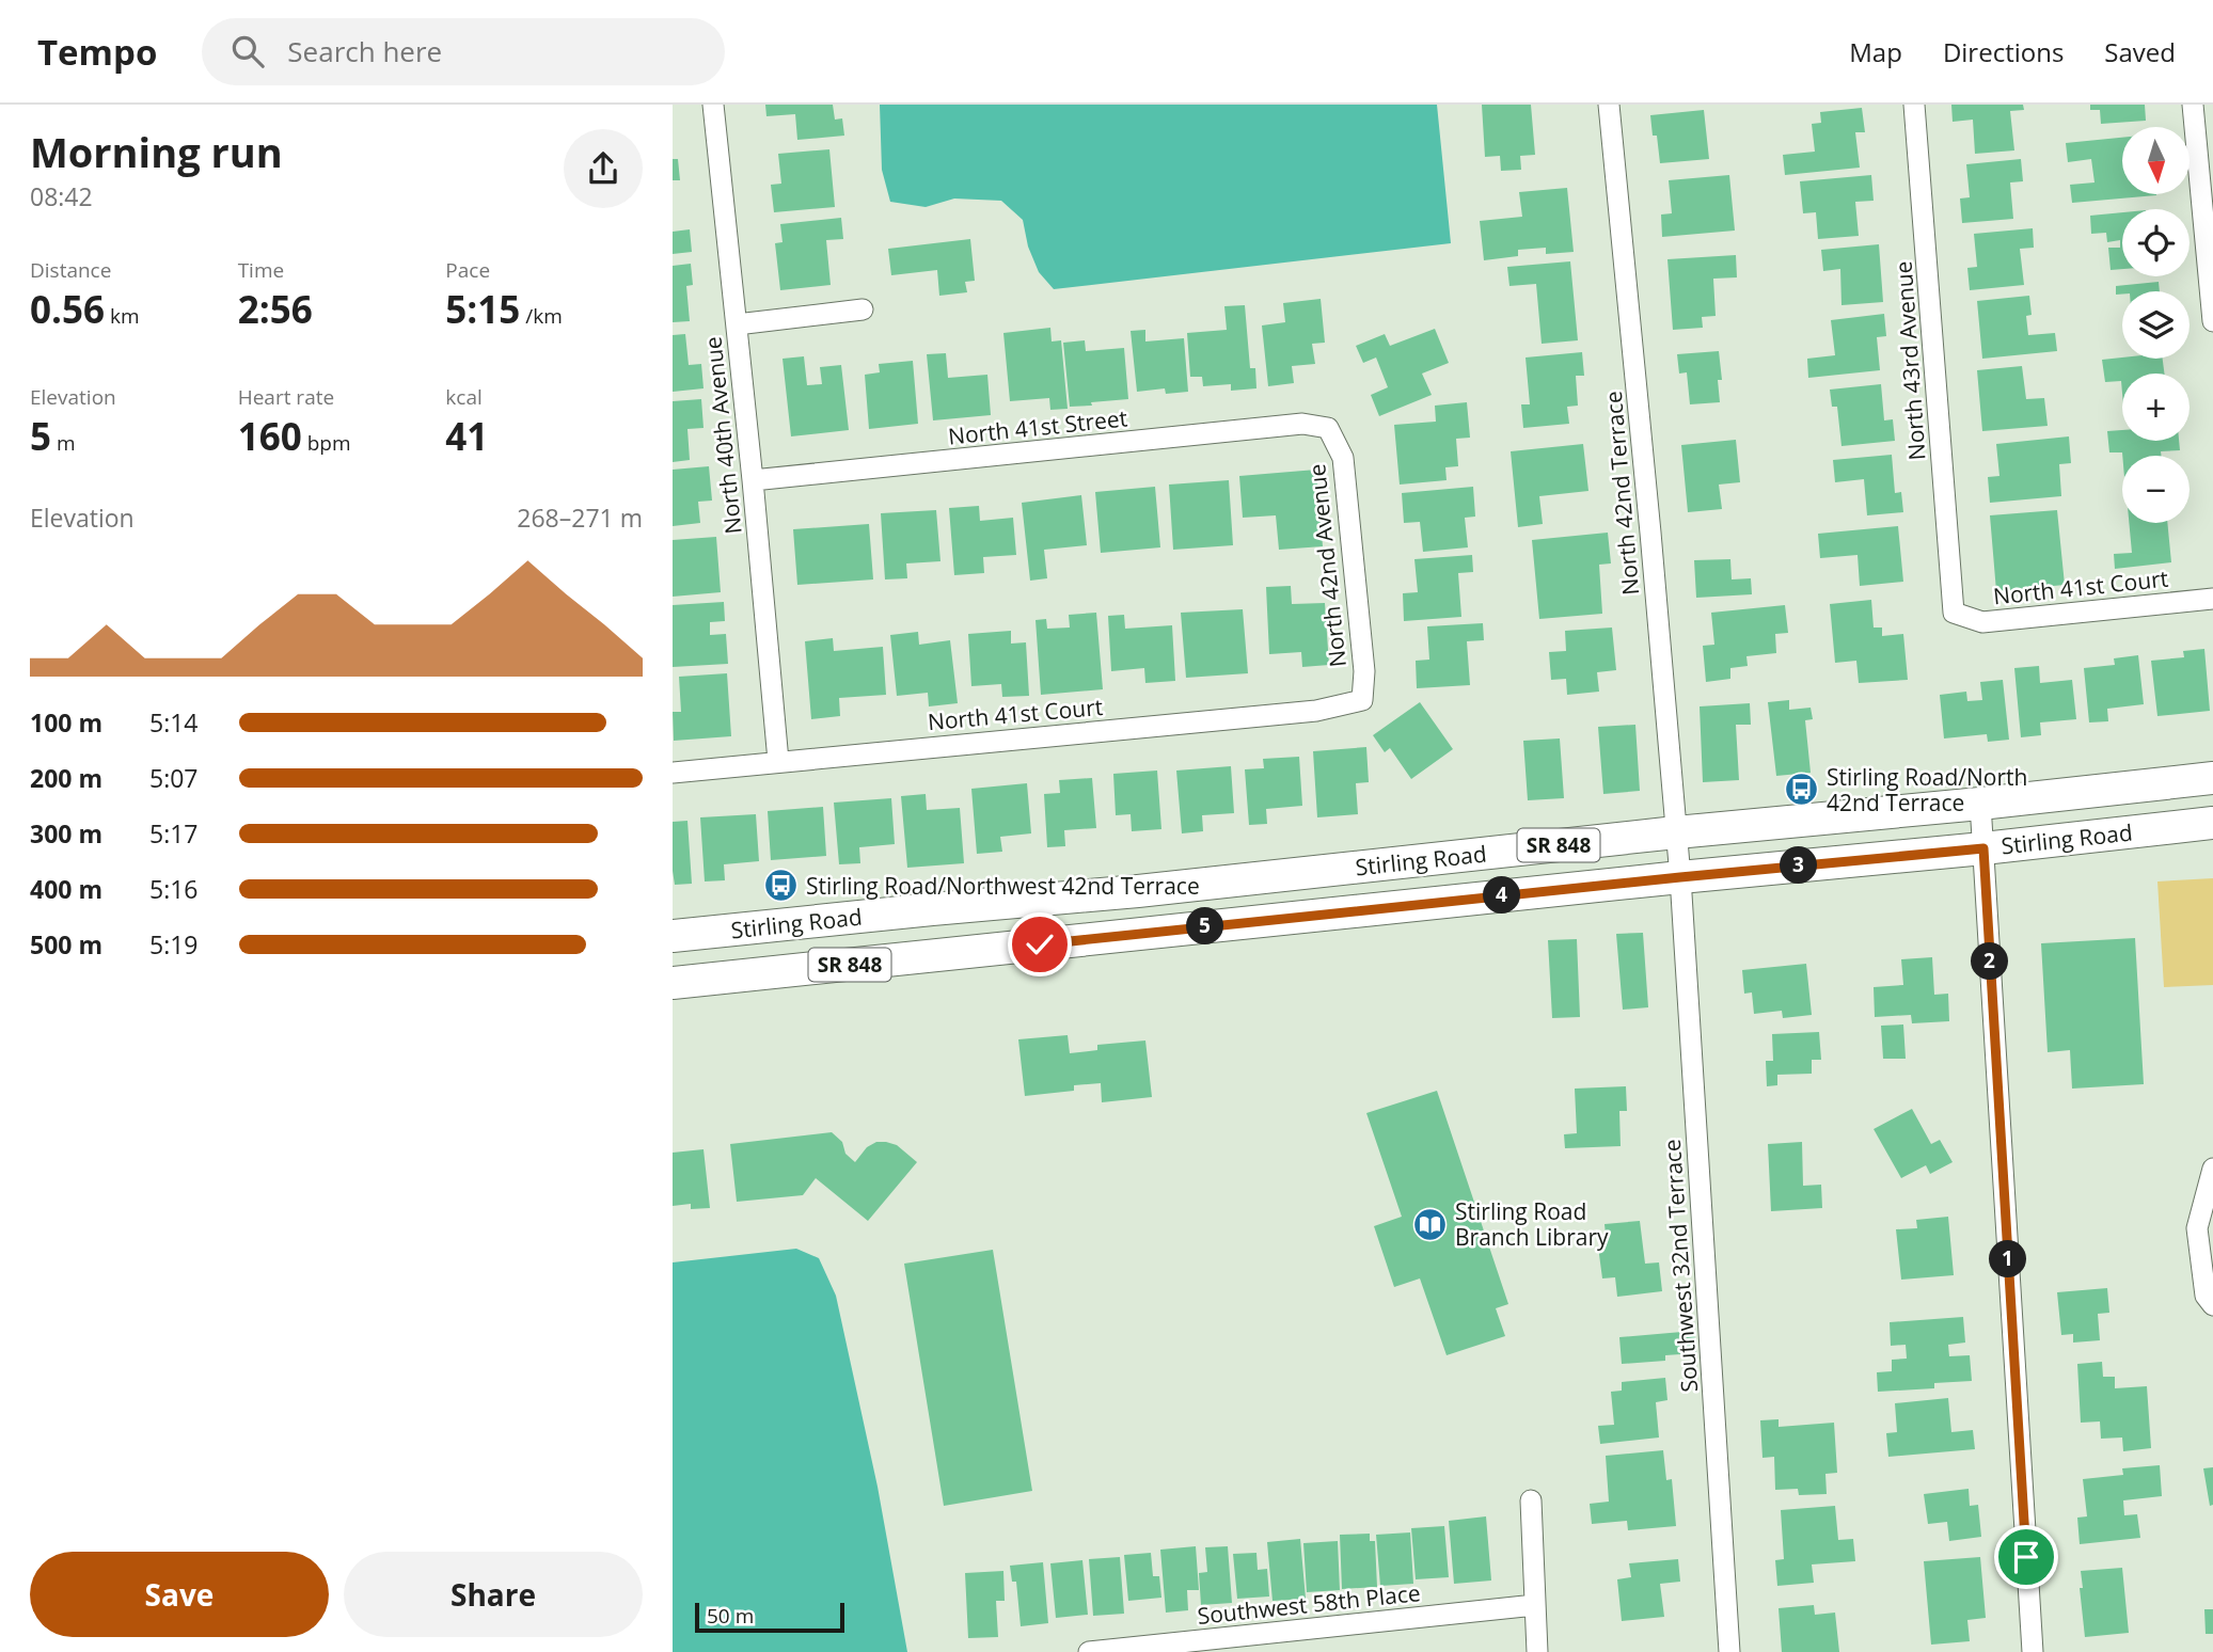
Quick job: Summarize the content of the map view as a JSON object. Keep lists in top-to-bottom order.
{
  "streets": {
    "main road": ["Stirling Road", "SR 848"],
    "street": [
      "North 43rd Avenue",
      "North 41st Street",
      "North 40th Avenue",
      "North 42nd Terrace",
      "North 42nd Avenue",
      "North 41st Court",
      "Southwest 32nd Terrace",
      "Southwest 58th Place"
    ]
  },
  "crossings": [
    ["North 43rd Avenue", "North 41st Court"],
    ["North 41st Street", "North 40th Avenue"],
    ["North 41st Street", "North 42nd Avenue"],
    ["North 40th Avenue", "North 41st Court"],
    ["North 42nd Terrace", "Stirling Road"],
    ["North 42nd Terrace", "Southwest 32nd Terrace"],
    ["North 42nd Avenue", "North 41st Court"],
    ["Stirling Road", "Southwest 32nd Terrace"]
  ],
  "places": {
    "bus stop": ["Stirling Road/North 42nd Terrace", "Stirling Road/Northwest 42nd Terrace"],
    "library": ["Stirling Road Branch Library"]
  },
  "scale_bar": "50 m",
  "north": "bottom",
  "page": {
    "header": "Tempo",
    "search": "Search here",
    "nav": ["Map", "Directions", "Saved"],
    "heading": ["Morning run", "08:42"],
    "map_buttons": ["+", "−"],
    "stats": [
      ["Distance", "0.56 km"],
      ["Time", "2:56"],
      ["Pace", "5:15 /km"],
      ["Elevation", "5 m"],
      ["Heart rate", "160 bpm"],
      ["kcal", "41"]
    ],
    "chart": ["Elevation", "268–271 m"],
    "list": [
      {
        "name": "100 m",
        "note": "5:14"
      },
      {
        "name": "200 m",
        "note": "5:07"
      },
      {
        "name": "300 m",
        "note": "5:17"
      },
      {
        "name": "400 m",
        "note": "5:16"
      },
      {
        "name": "500 m",
        "note": "5:19"
      }
    ],
    "pins": [
      "3",
      "4",
      "5",
      "2",
      "1"
    ],
    "buttons": ["Save", "Share"],
    "scale": "50 m"
  }
}
